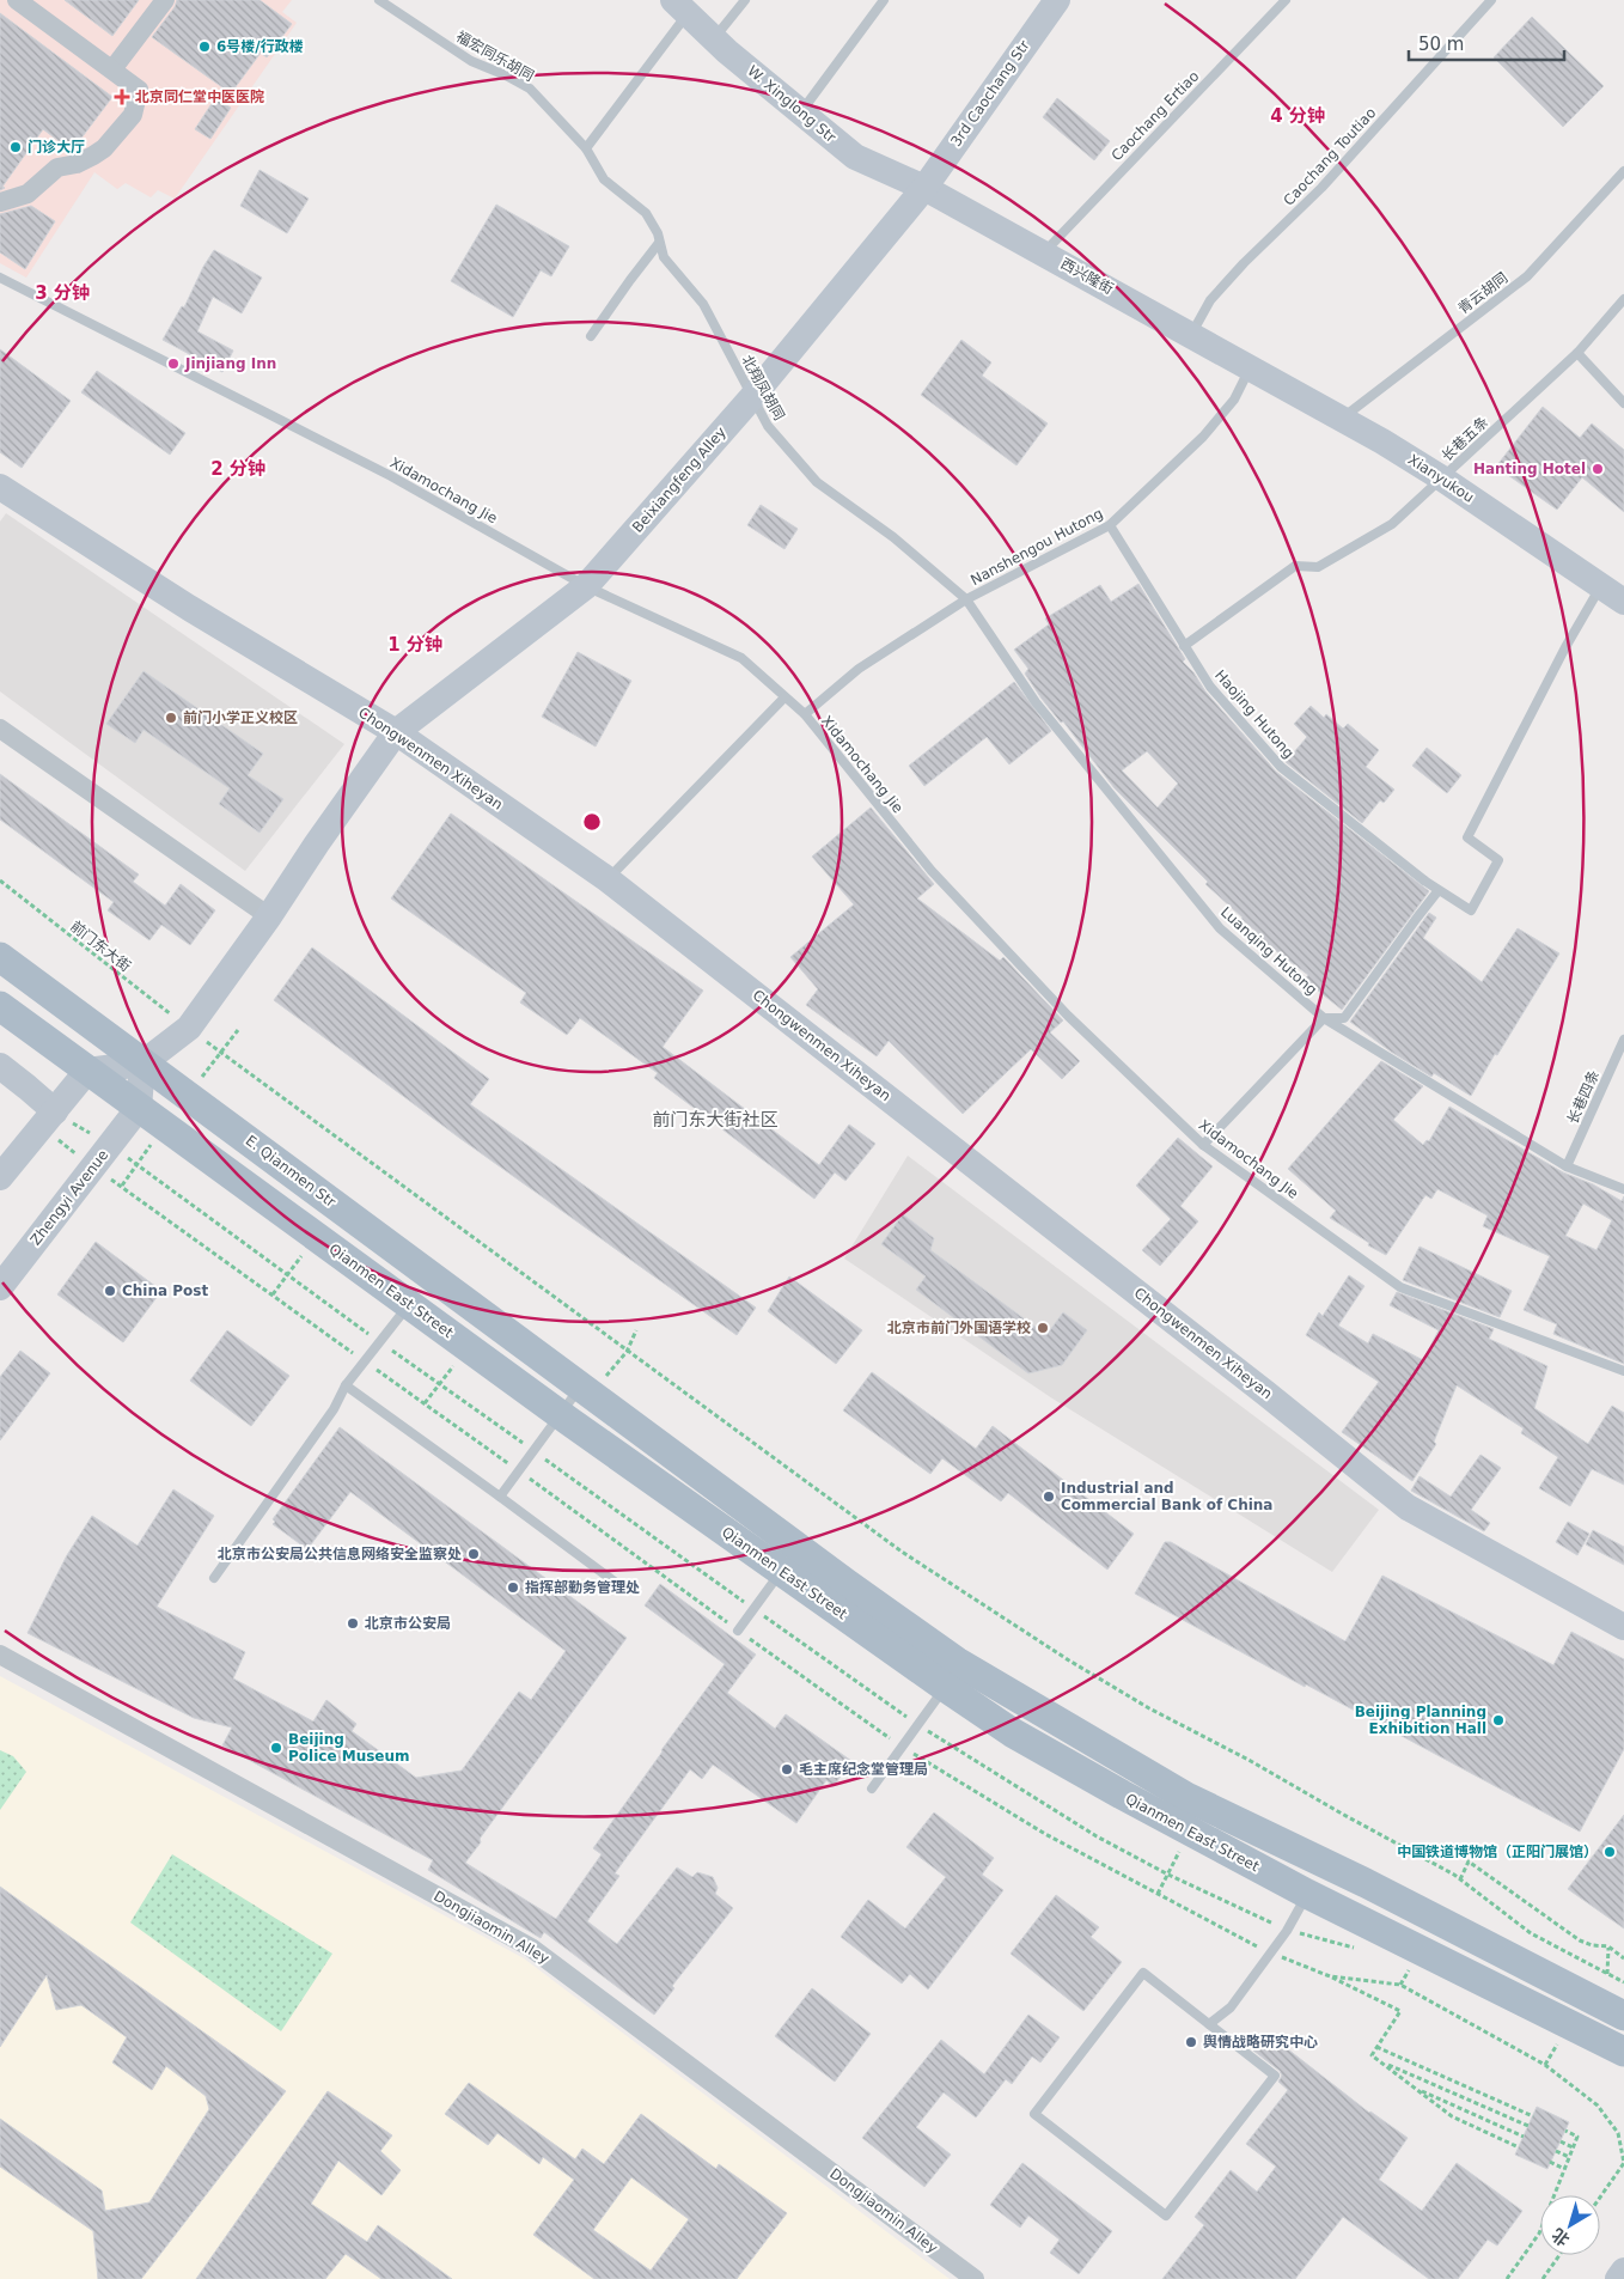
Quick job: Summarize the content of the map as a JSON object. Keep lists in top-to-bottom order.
{
  "streets": {
    "main road": ["E. Qianmen Str", "Qianmen East Street"],
    "street": [
      "3rd Caochang Str",
      "W. Xinglong Str",
      "西兴隆街",
      "Xianyukou",
      "Beixiangfeng Alley",
      "Chongwenmen Xiheyan",
      "Zhengyi Avenue",
      "Dongjiaomin Alley"
    ],
    "lane": [
      "福宏同乐胡同",
      "Caochang Ertiao",
      "Caochang Toutiao",
      "青云胡同",
      "北翔凤胡同",
      "长巷五条",
      "Xidamochang Jie",
      "Nanshengou Hutong",
      "Haojing Hutong",
      "Luanqing Hutong",
      "长巷四条"
    ],
    "path": ["前门东大街"]
  },
  "crossings": [
    ["福宏同乐胡同", "北翔凤胡同"],
    ["3rd Caochang Str", "W. Xinglong Str"],
    ["3rd Caochang Str", "西兴隆街"],
    ["3rd Caochang Str", "Beixiangfeng Alley"],
    ["W. Xinglong Str", "西兴隆街"],
    ["W. Xinglong Str", "Beixiangfeng Alley"],
    ["Caochang Ertiao", "西兴隆街"],
    ["Caochang Toutiao", "西兴隆街"],
    ["西兴隆街", "Xianyukou"],
    ["西兴隆街", "Beixiangfeng Alley"],
    ["西兴隆街", "Nanshengou Hutong"],
    ["青云胡同", "Xianyukou"],
    ["北翔凤胡同", "Beixiangfeng Alley"],
    ["北翔凤胡同", "Nanshengou Hutong"],
    ["北翔凤胡同", "Luanqing Hutong"],
    ["长巷五条", "Xianyukou"],
    ["长巷五条", "Haojing Hutong"],
    ["Xianyukou", "Nanshengou Hutong"],
    ["Xianyukou", "Haojing Hutong"],
    ["Beixiangfeng Alley", "Xidamochang Jie"],
    ["Beixiangfeng Alley", "Chongwenmen Xiheyan"],
    ["Beixiangfeng Alley", "前门东大街"],
    ["Beixiangfeng Alley", "E. Qianmen Str"],
    ["Xidamochang Jie", "Nanshengou Hutong"],
    ["Nanshengou Hutong", "Haojing Hutong"],
    ["Nanshengou Hutong", "Luanqing Hutong"],
    ["Luanqing Hutong", "长巷四条"],
    ["E. Qianmen Str", "Qianmen East Street"],
    ["Zhengyi Avenue", "Qianmen East Street"]
  ],
  "districts": ["前门东大街社区"],
  "places": {
    "other": [
      "6号楼/行政楼",
      "门诊大厅",
      "Jinjiang Inn",
      "Hanting Hotel",
      "前门小学正义校区",
      "China Post",
      "北京市前门外国语学校",
      "Industrial and Commercial Bank of China",
      "北京市公安局公共信息网络安全监察处",
      "指挥部勤务管理处",
      "北京市公安局",
      "Beijing Planning Exhibition Hall",
      "Beijing Police Museum",
      "毛主席纪念堂管理局",
      "中国铁道博物馆（正阳门展馆）",
      "舆情战略研究中心"
    ],
    "health": ["北京同仁堂中医医院"]
  },
  "scale_bar": "50 m",
  "north": "bottom left",
  "rings": [
    "4 分钟",
    "3 分钟",
    "2 分钟",
    "1 分钟"
  ]
}
